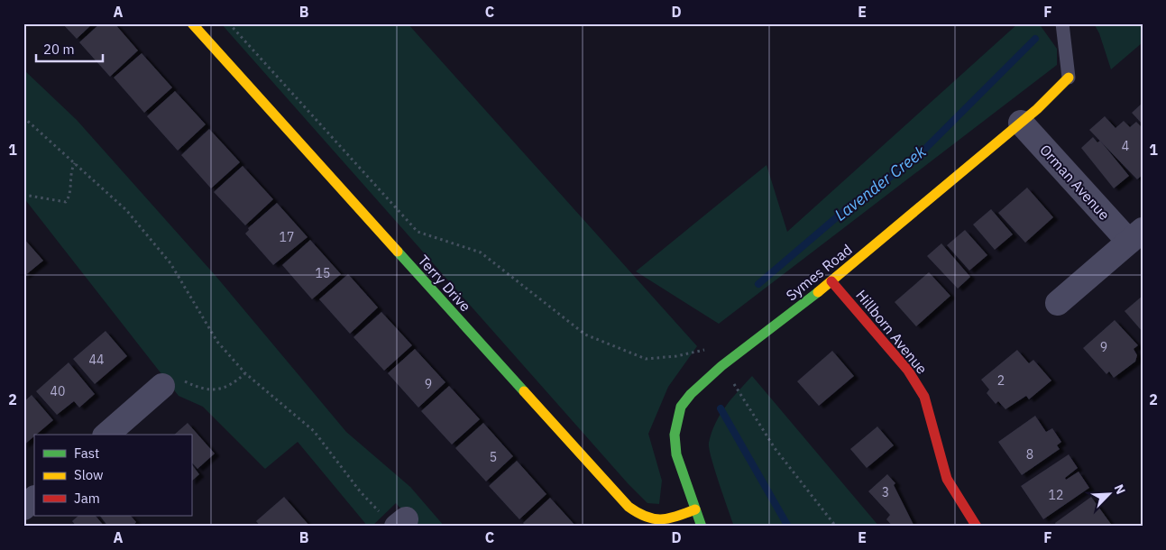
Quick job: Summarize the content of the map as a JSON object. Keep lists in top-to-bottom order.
{
  "streets": {
    "street": [
      "Orman Avenue",
      "Symes Road",
      "Terry Drive",
      "Hillborn Avenue"
    ]
  },
  "crossings": [
    ["Orman Avenue", "Symes Road"],
    ["Symes Road", "Terry Drive"],
    ["Symes Road", "Hillborn Avenue"]
  ],
  "water": ["Lavender Creek"],
  "house_numbers": [
    "4",
    "17",
    "15",
    "9",
    "44",
    "2",
    "9",
    "40",
    "8",
    "5",
    "3",
    "12"
  ],
  "legend": ["Fast", "Slow", "Jam"],
  "scale_bar": "20 m",
  "north": "top right",
  "grid": {
    "columns": [
      "A",
      "B",
      "C",
      "D",
      "E",
      "F"
    ],
    "rows": ["1", "2"]
  }
}
